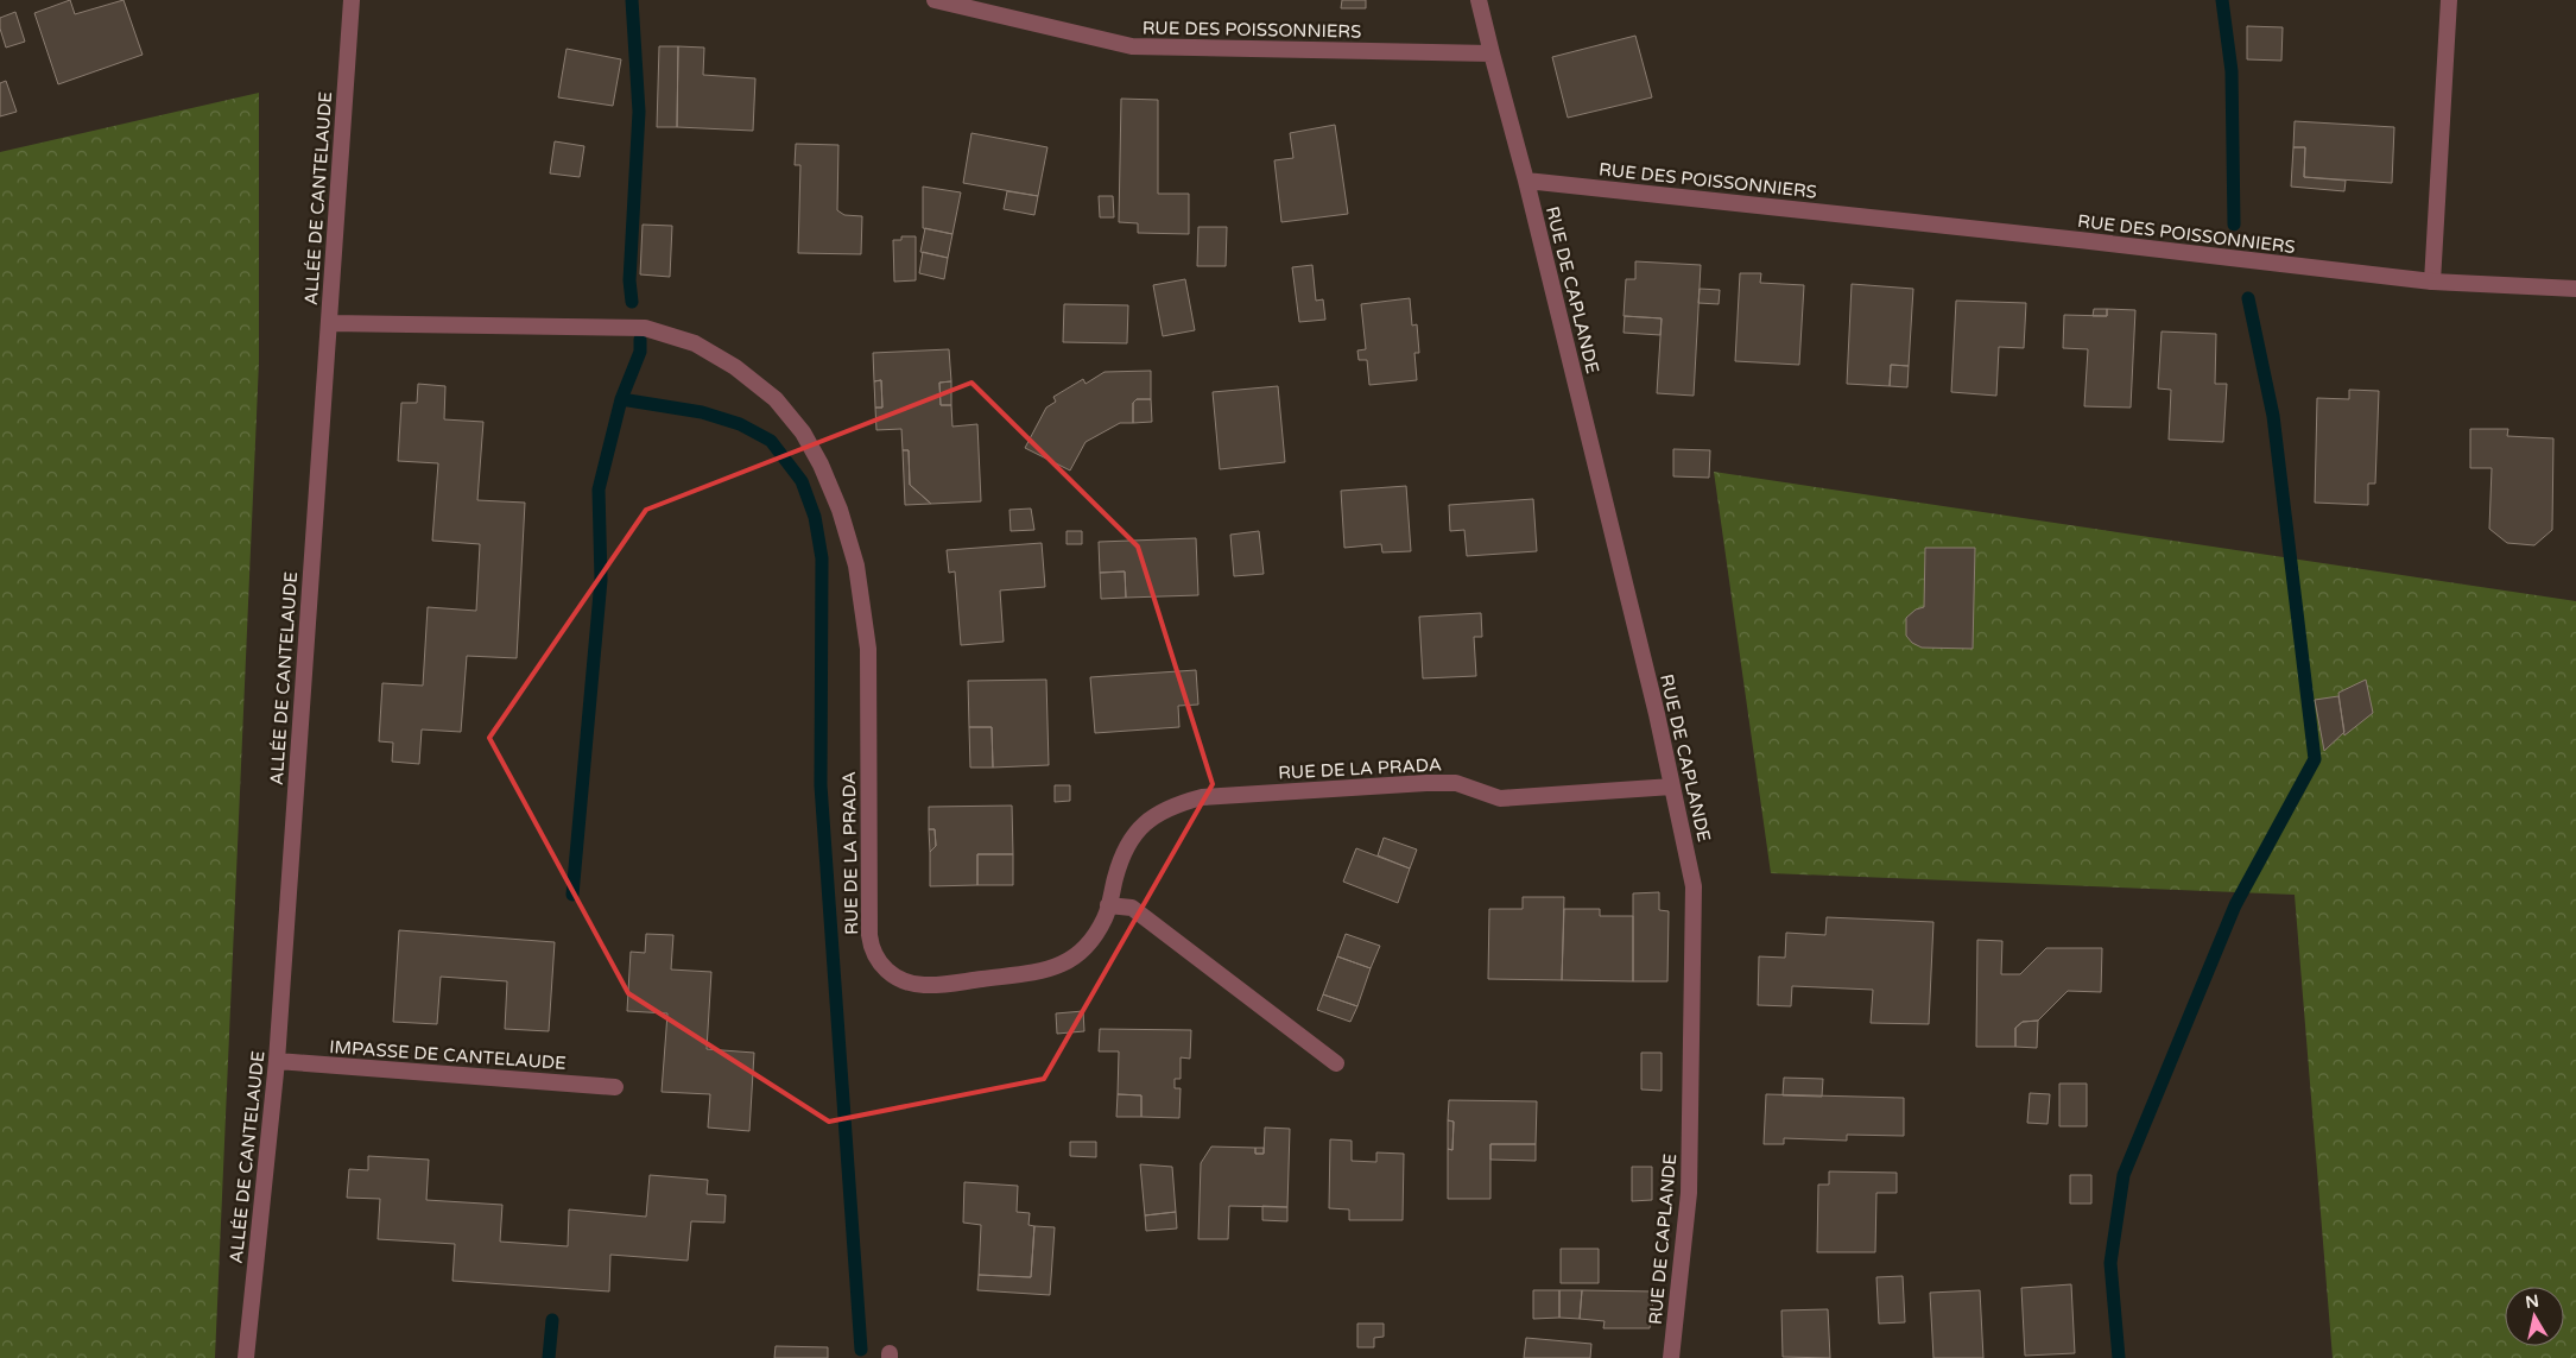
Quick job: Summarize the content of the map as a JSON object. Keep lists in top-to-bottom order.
{
  "streets": {
    "street": [
      "RUE DES POISSONNIERS",
      "ALLÉE DE CANTELAUDE",
      "RUE DE CAPLANDE",
      "RUE DE LA PRADA",
      "IMPASSE DE CANTELAUDE"
    ]
  },
  "crossings": [
    ["RUE DES POISSONNIERS", "RUE DE CAPLANDE"],
    ["ALLÉE DE CANTELAUDE", "RUE DE LA PRADA"],
    ["ALLÉE DE CANTELAUDE", "IMPASSE DE CANTELAUDE"],
    ["RUE DE CAPLANDE", "RUE DE LA PRADA"]
  ],
  "north": "top"
}
